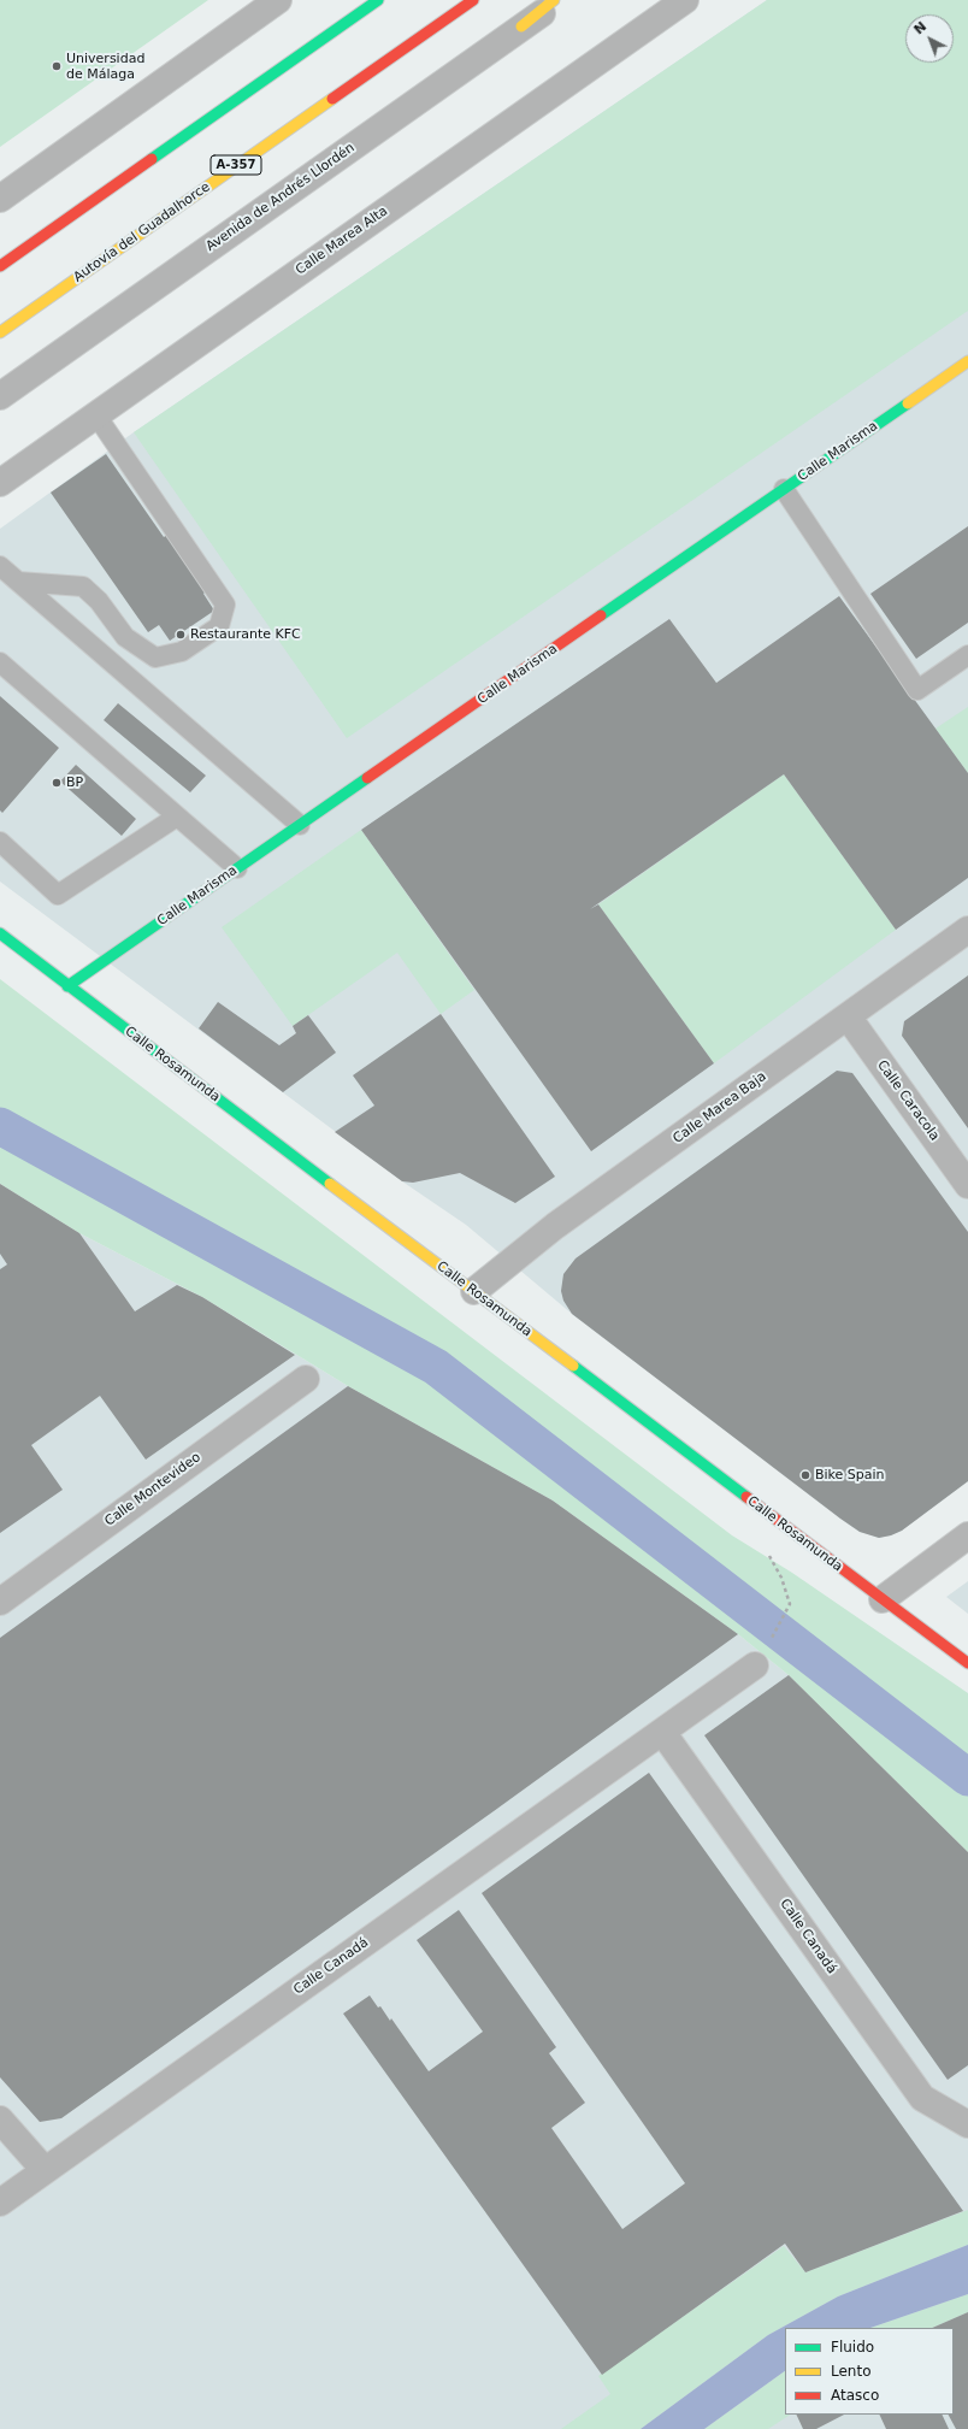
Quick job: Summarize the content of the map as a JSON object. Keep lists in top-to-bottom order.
{
  "streets": {
    "main road": [
      "A-357",
      "Autovía del Guadalhorce",
      "Calle Marisma",
      "Calle Rosamunda"
    ],
    "street": [
      "Avenida de Andrés Llordén",
      "Calle Marea Alta",
      "Calle Caracola",
      "Calle Marea Baja",
      "Calle Montevideo",
      "Calle Canadá"
    ]
  },
  "crossings": [
    ["Calle Marisma", "Calle Rosamunda"],
    ["Calle Rosamunda", "Calle Marea Baja"],
    ["Calle Caracola", "Calle Marea Baja"]
  ],
  "places": [
    "Universidad de Málaga",
    "Restaurante KFC",
    "BP",
    "Bike Spain"
  ],
  "legend": ["Fluido", "Lento", "Atasco"],
  "north": "top left"
}
